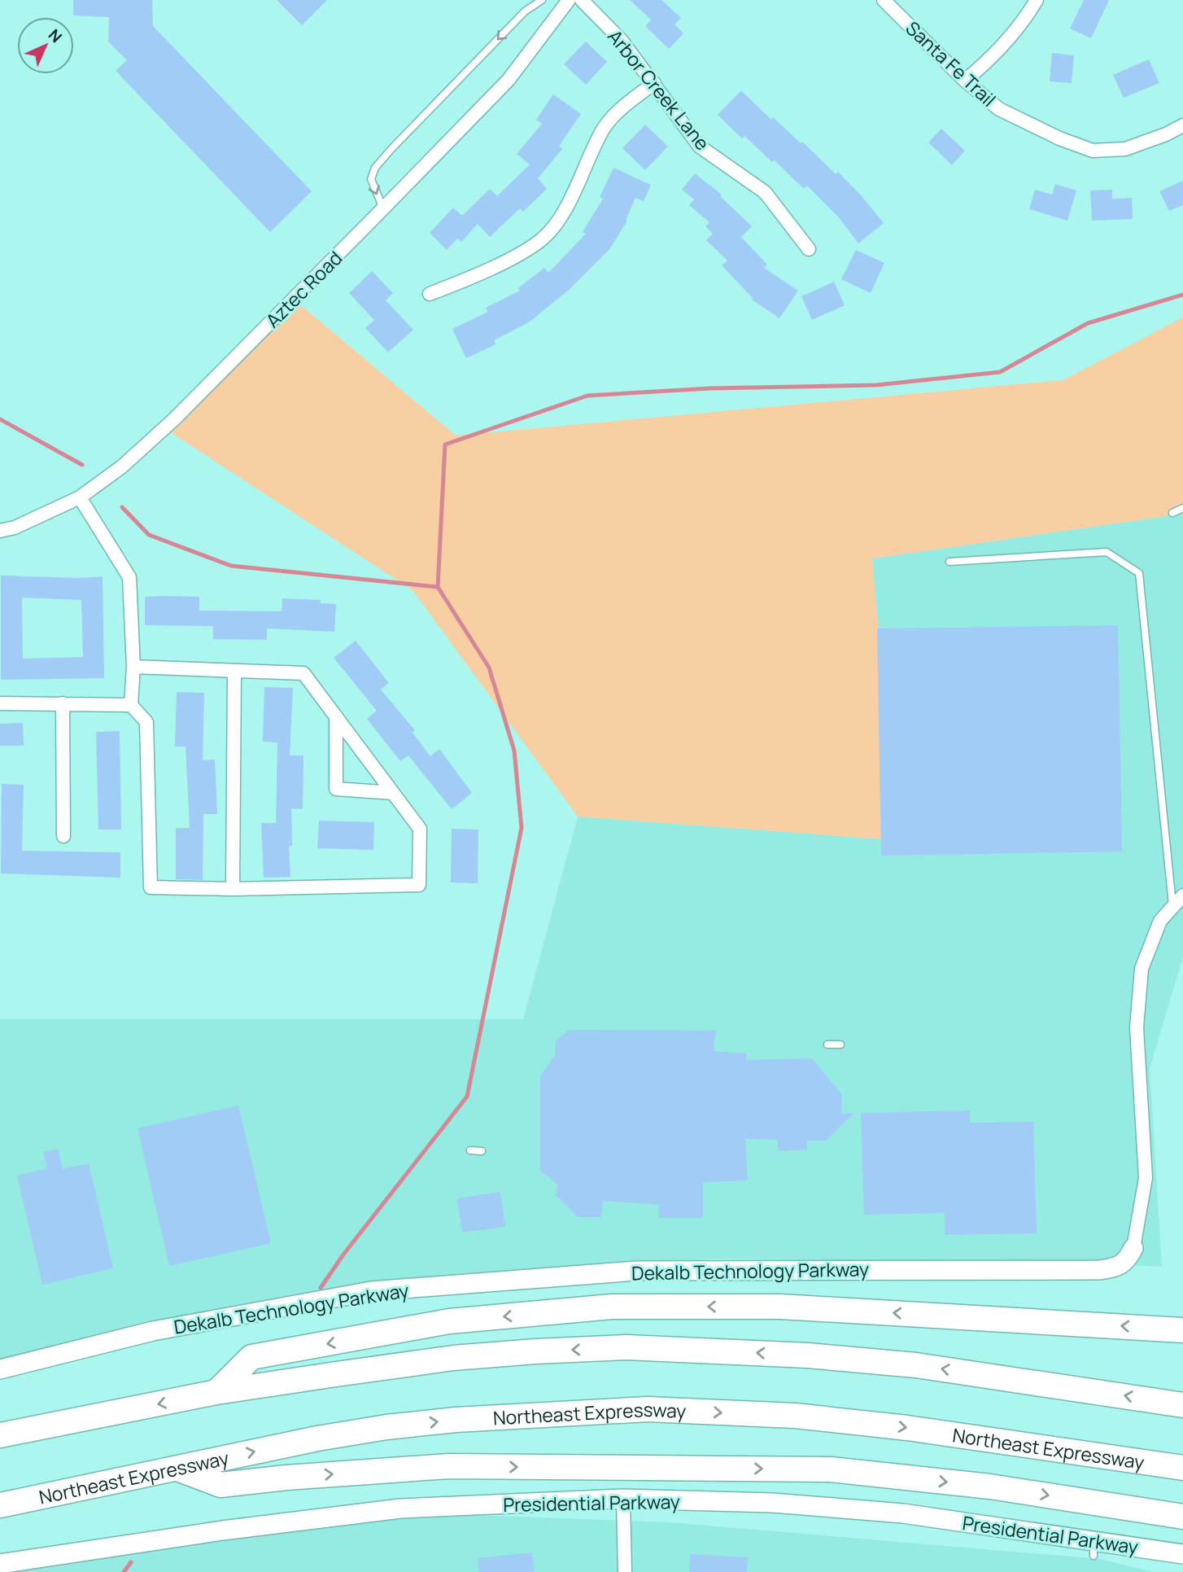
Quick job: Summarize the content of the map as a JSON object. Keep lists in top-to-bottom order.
{
  "streets": {
    "highway": ["Northeast Expressway"],
    "street": [
      "Santa Fe Trail",
      "Arbor Creek Lane",
      "Aztec Road",
      "Dekalb Technology Parkway",
      "Presidential Parkway"
    ]
  },
  "north": "top right"
}
